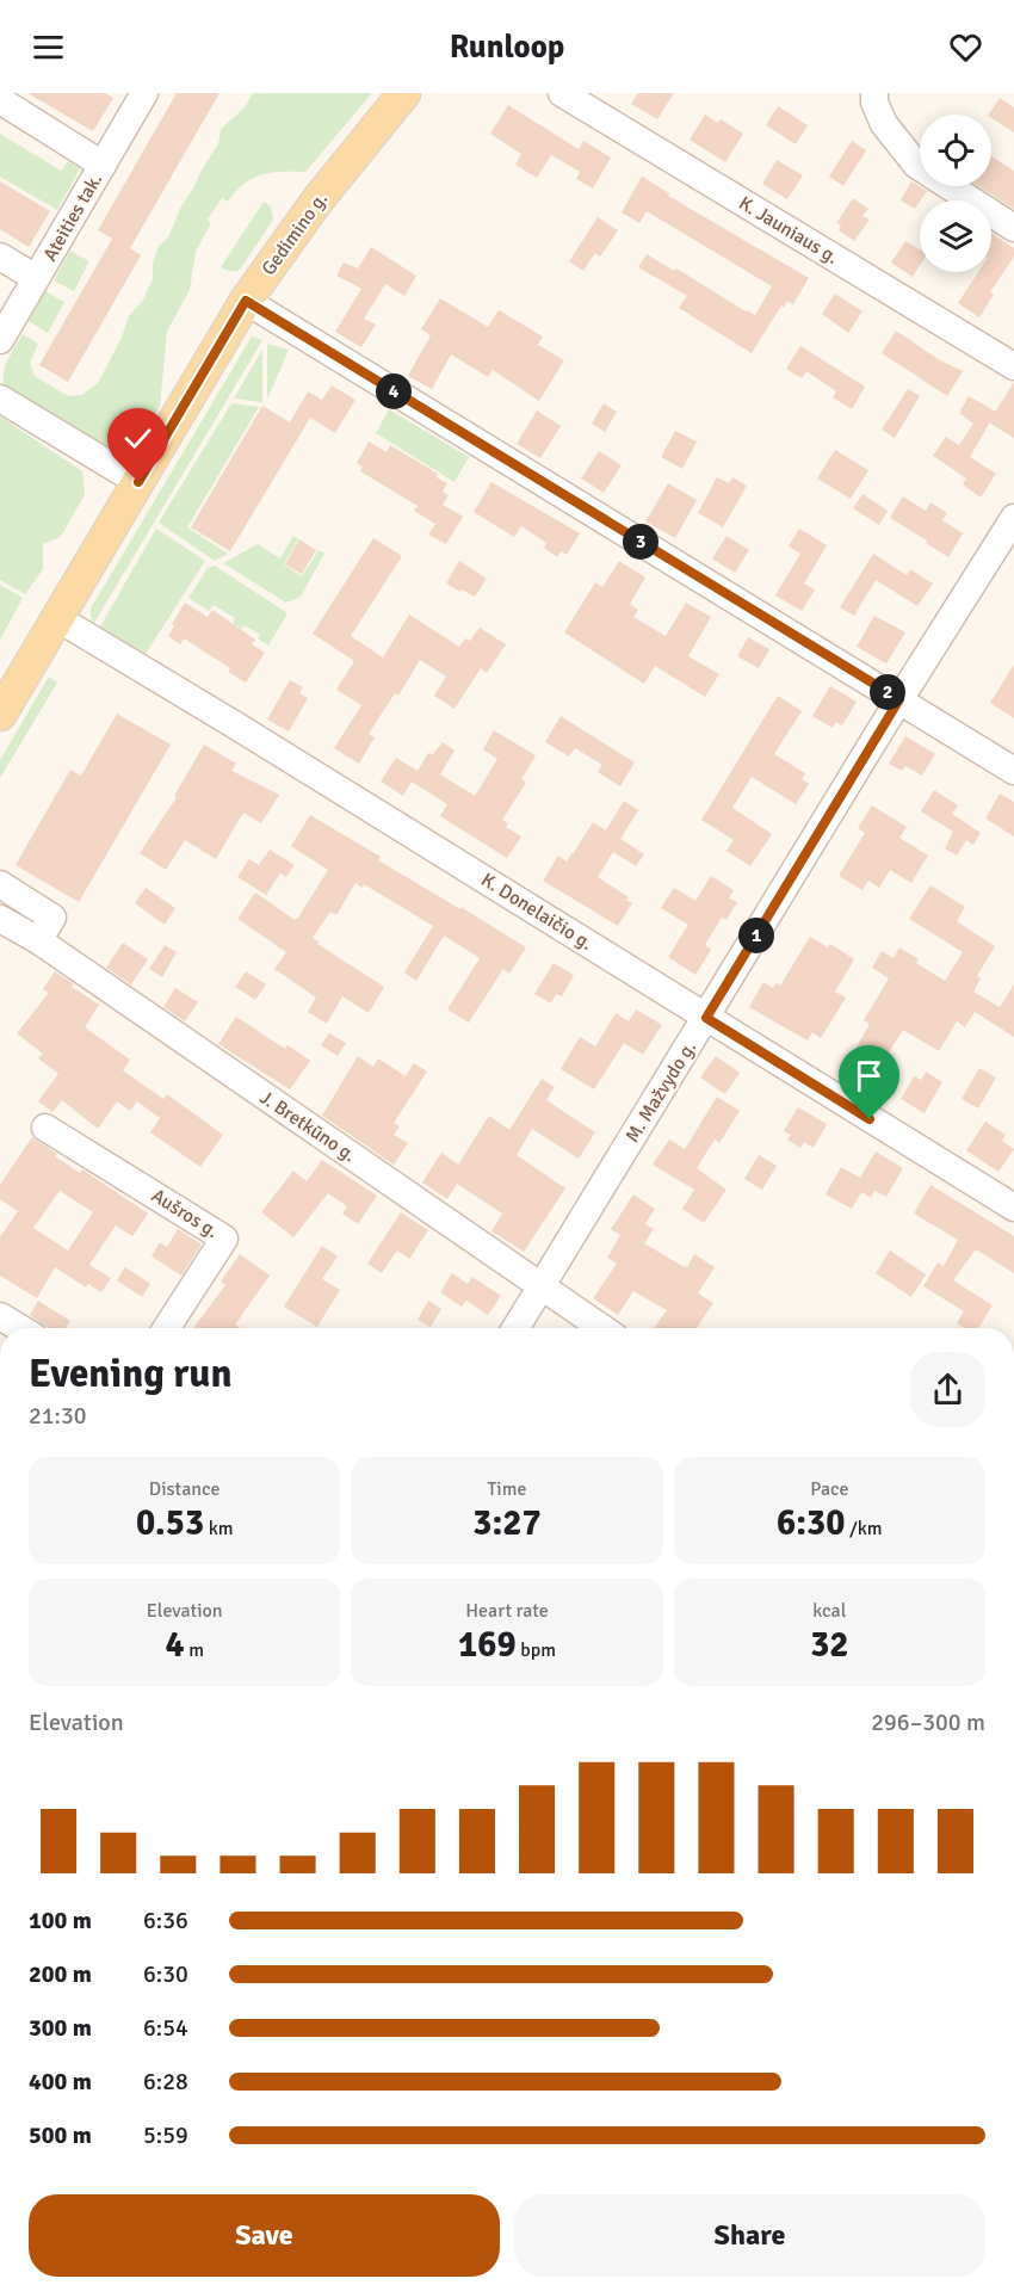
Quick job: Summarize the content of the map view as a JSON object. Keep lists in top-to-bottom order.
{
  "streets": {
    "main road": ["Gedimino g."],
    "street": [
      "Ateities tak.",
      "K. Jauniaus g.",
      "K. Donelaičio g.",
      "M. Mažvydo g.",
      "J. Bretkūno g.",
      "Aušros g."
    ]
  },
  "crossings": [
    ["Gedimino g.", "K. Donelaičio g."],
    ["K. Donelaičio g.", "M. Mažvydo g."],
    ["M. Mažvydo g.", "J. Bretkūno g."]
  ],
  "page": {
    "header": "Runloop",
    "pins": [
      "4",
      "3",
      "2",
      "1"
    ],
    "heading": ["Evening run", "21:30"],
    "stats": [
      ["Distance", "0.53 km"],
      ["Time", "3:27"],
      ["Pace", "6:30 /km"],
      ["Elevation", "4 m"],
      ["Heart rate", "169 bpm"],
      ["kcal", "32"]
    ],
    "chart": ["Elevation", "296–300 m"],
    "list": [
      {
        "name": "100 m",
        "note": "6:36"
      },
      {
        "name": "200 m",
        "note": "6:30"
      },
      {
        "name": "300 m",
        "note": "6:54"
      },
      {
        "name": "400 m",
        "note": "6:28"
      },
      {
        "name": "500 m",
        "note": "5:59"
      }
    ],
    "buttons": ["Save", "Share"]
  }
}
